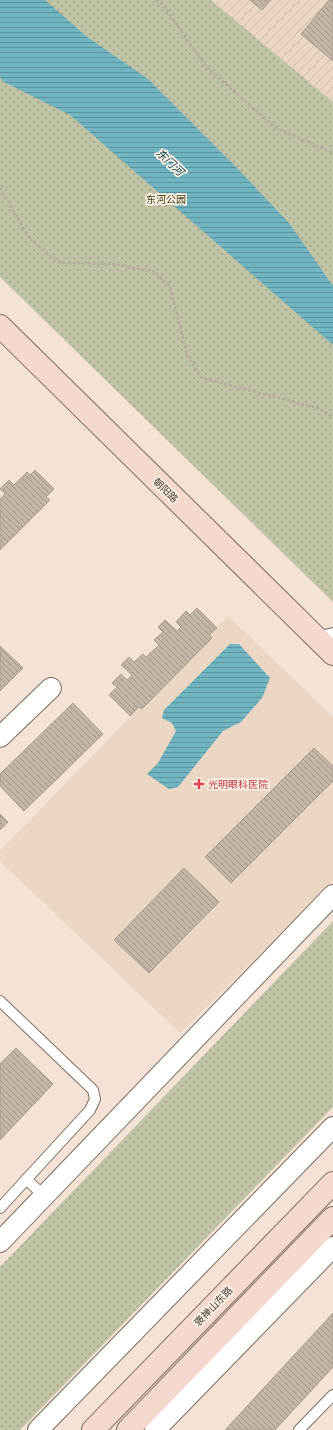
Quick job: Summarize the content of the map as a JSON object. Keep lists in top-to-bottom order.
{
  "streets": {
    "main road": ["朝阳路", "褒禅山东路"]
  },
  "water": ["东门河"],
  "parks": ["东河公园"],
  "places": {
    "health": ["光明眼科医院"]
  }
}
